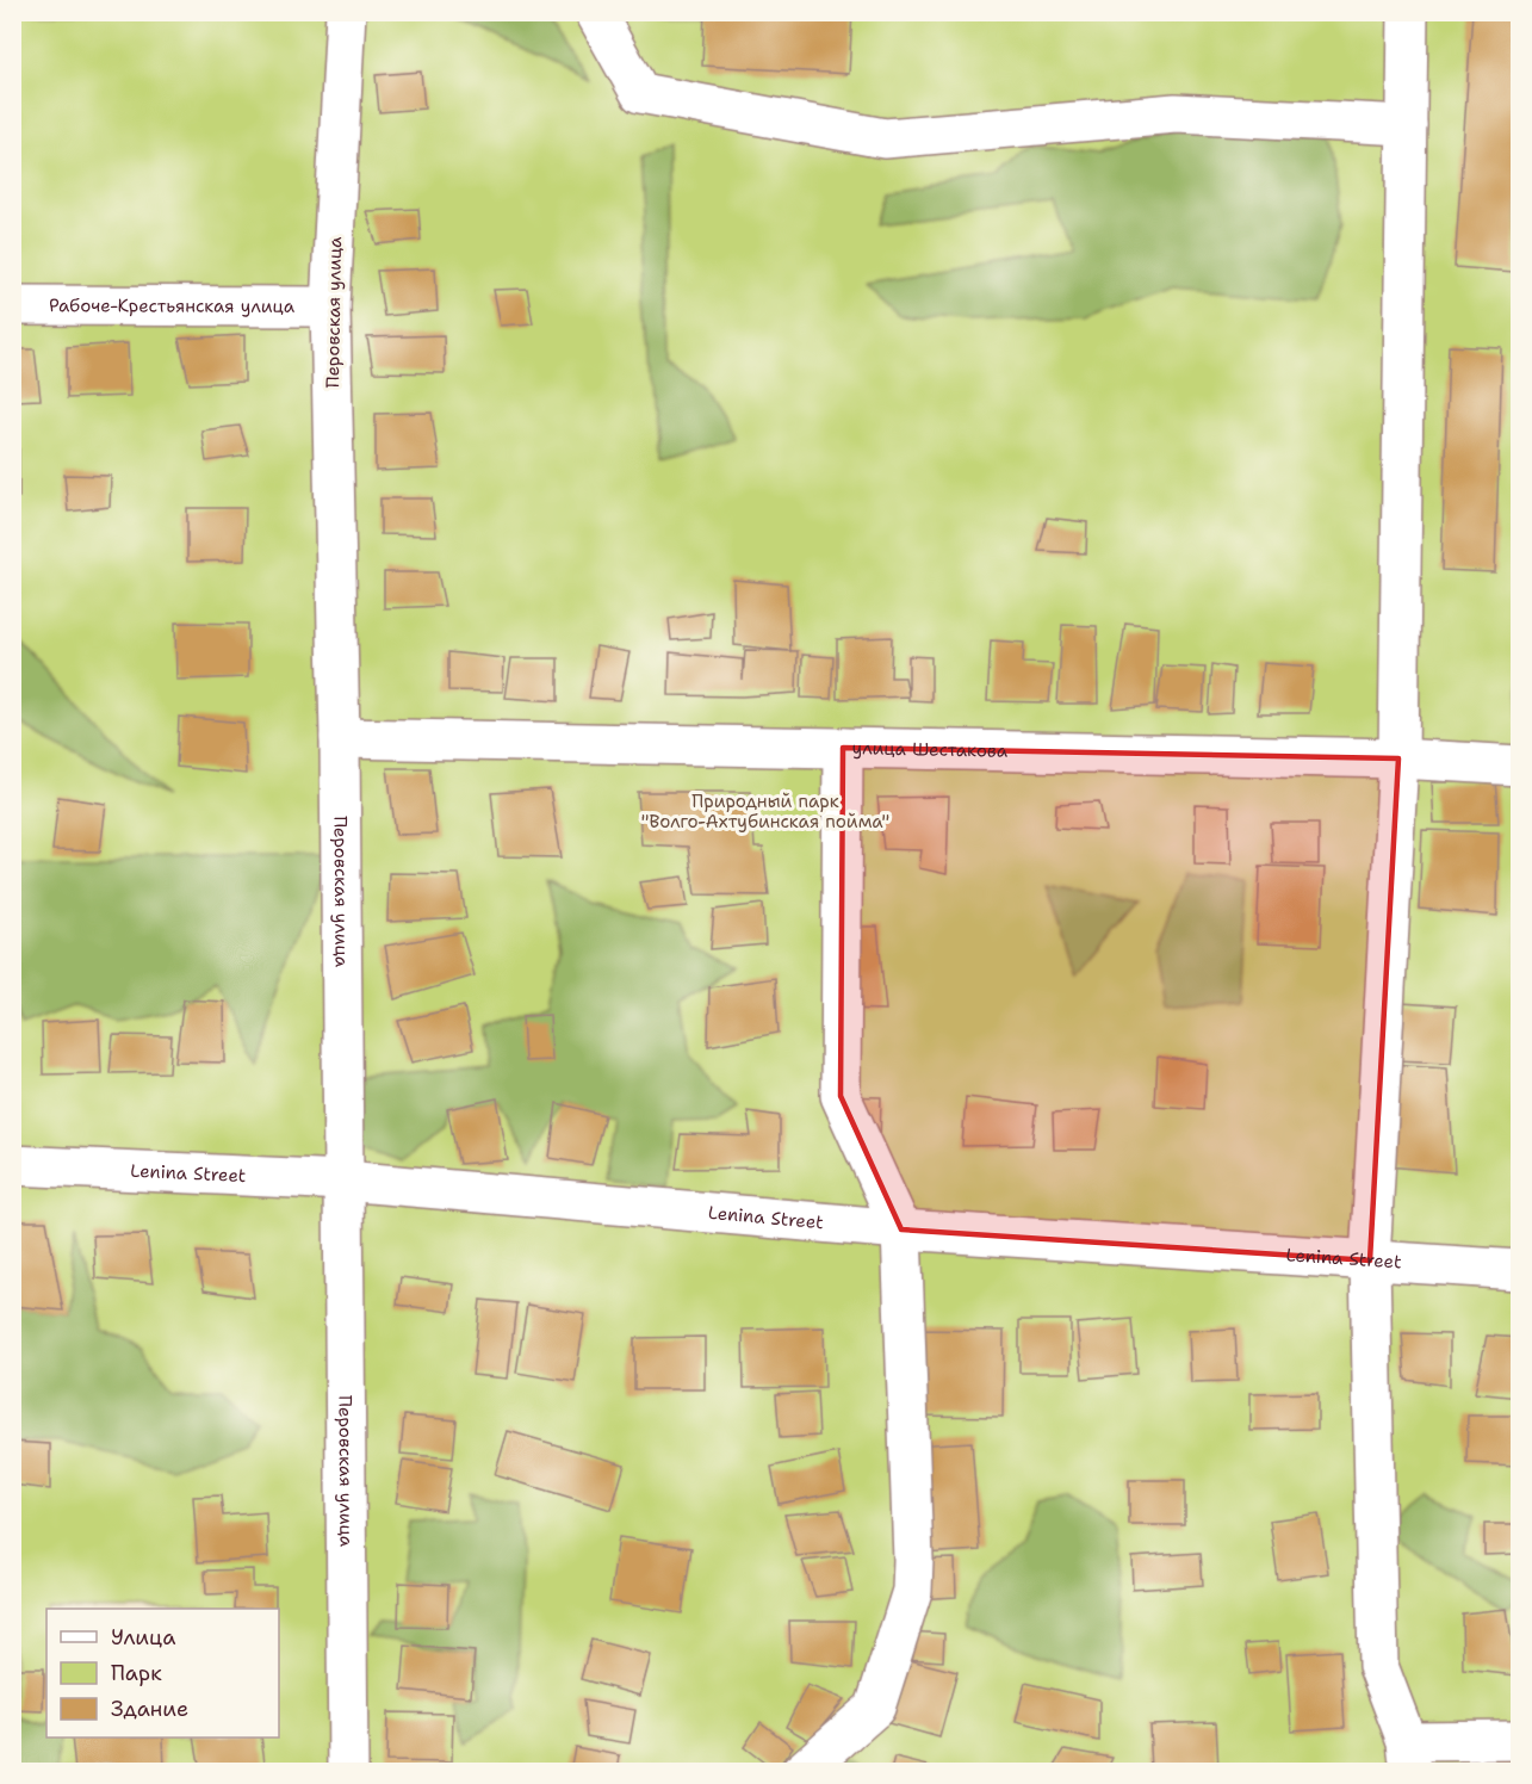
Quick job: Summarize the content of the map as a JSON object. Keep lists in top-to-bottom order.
{
  "streets": {
    "street": [
      "Рабоче-Крестьянская улица",
      "Перовская улица",
      "улица Шестакова",
      "Lenina Street"
    ]
  },
  "crossings": [
    ["Рабоче-Крестьянская улица", "Перовская улица"],
    ["Перовская улица", "улица Шестакова"],
    ["Перовская улица", "Lenina Street"]
  ],
  "parks": ["Природный парк \"Волго-Ахтубинская пойма\""],
  "legend": ["Улица", "Парк", "Здание"]
}
